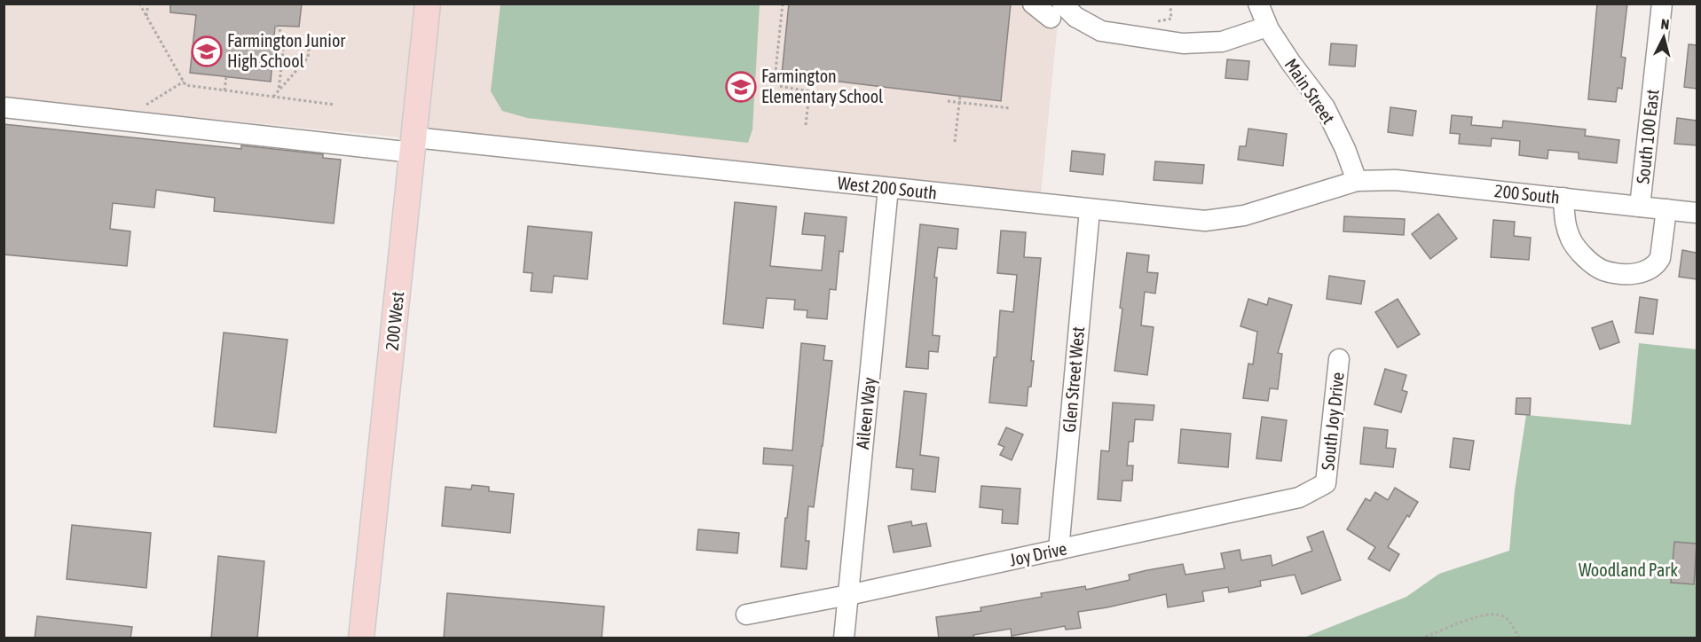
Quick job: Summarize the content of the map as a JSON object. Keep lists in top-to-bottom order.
{
  "streets": {
    "main road": ["200 West"],
    "street": [
      "Main Street",
      "South 100 East",
      "West 200 South",
      "200 South",
      "Glen Street West",
      "Aileen Way",
      "South Joy Drive",
      "Joy Drive"
    ]
  },
  "crossings": [
    ["Main Street", "West 200 South"],
    ["Main Street", "200 South"],
    ["South 100 East", "200 South"],
    ["West 200 South", "200 South"],
    ["West 200 South", "200 West"],
    ["West 200 South", "Glen Street West"],
    ["West 200 South", "Aileen Way"],
    ["Glen Street West", "Joy Drive"],
    ["Aileen Way", "Joy Drive"],
    ["South Joy Drive", "Joy Drive"]
  ],
  "parks": ["Woodland Park"],
  "places": {
    "school or university": ["Farmington Junior High School", "Farmington Elementary School"]
  },
  "north": "top"
}
